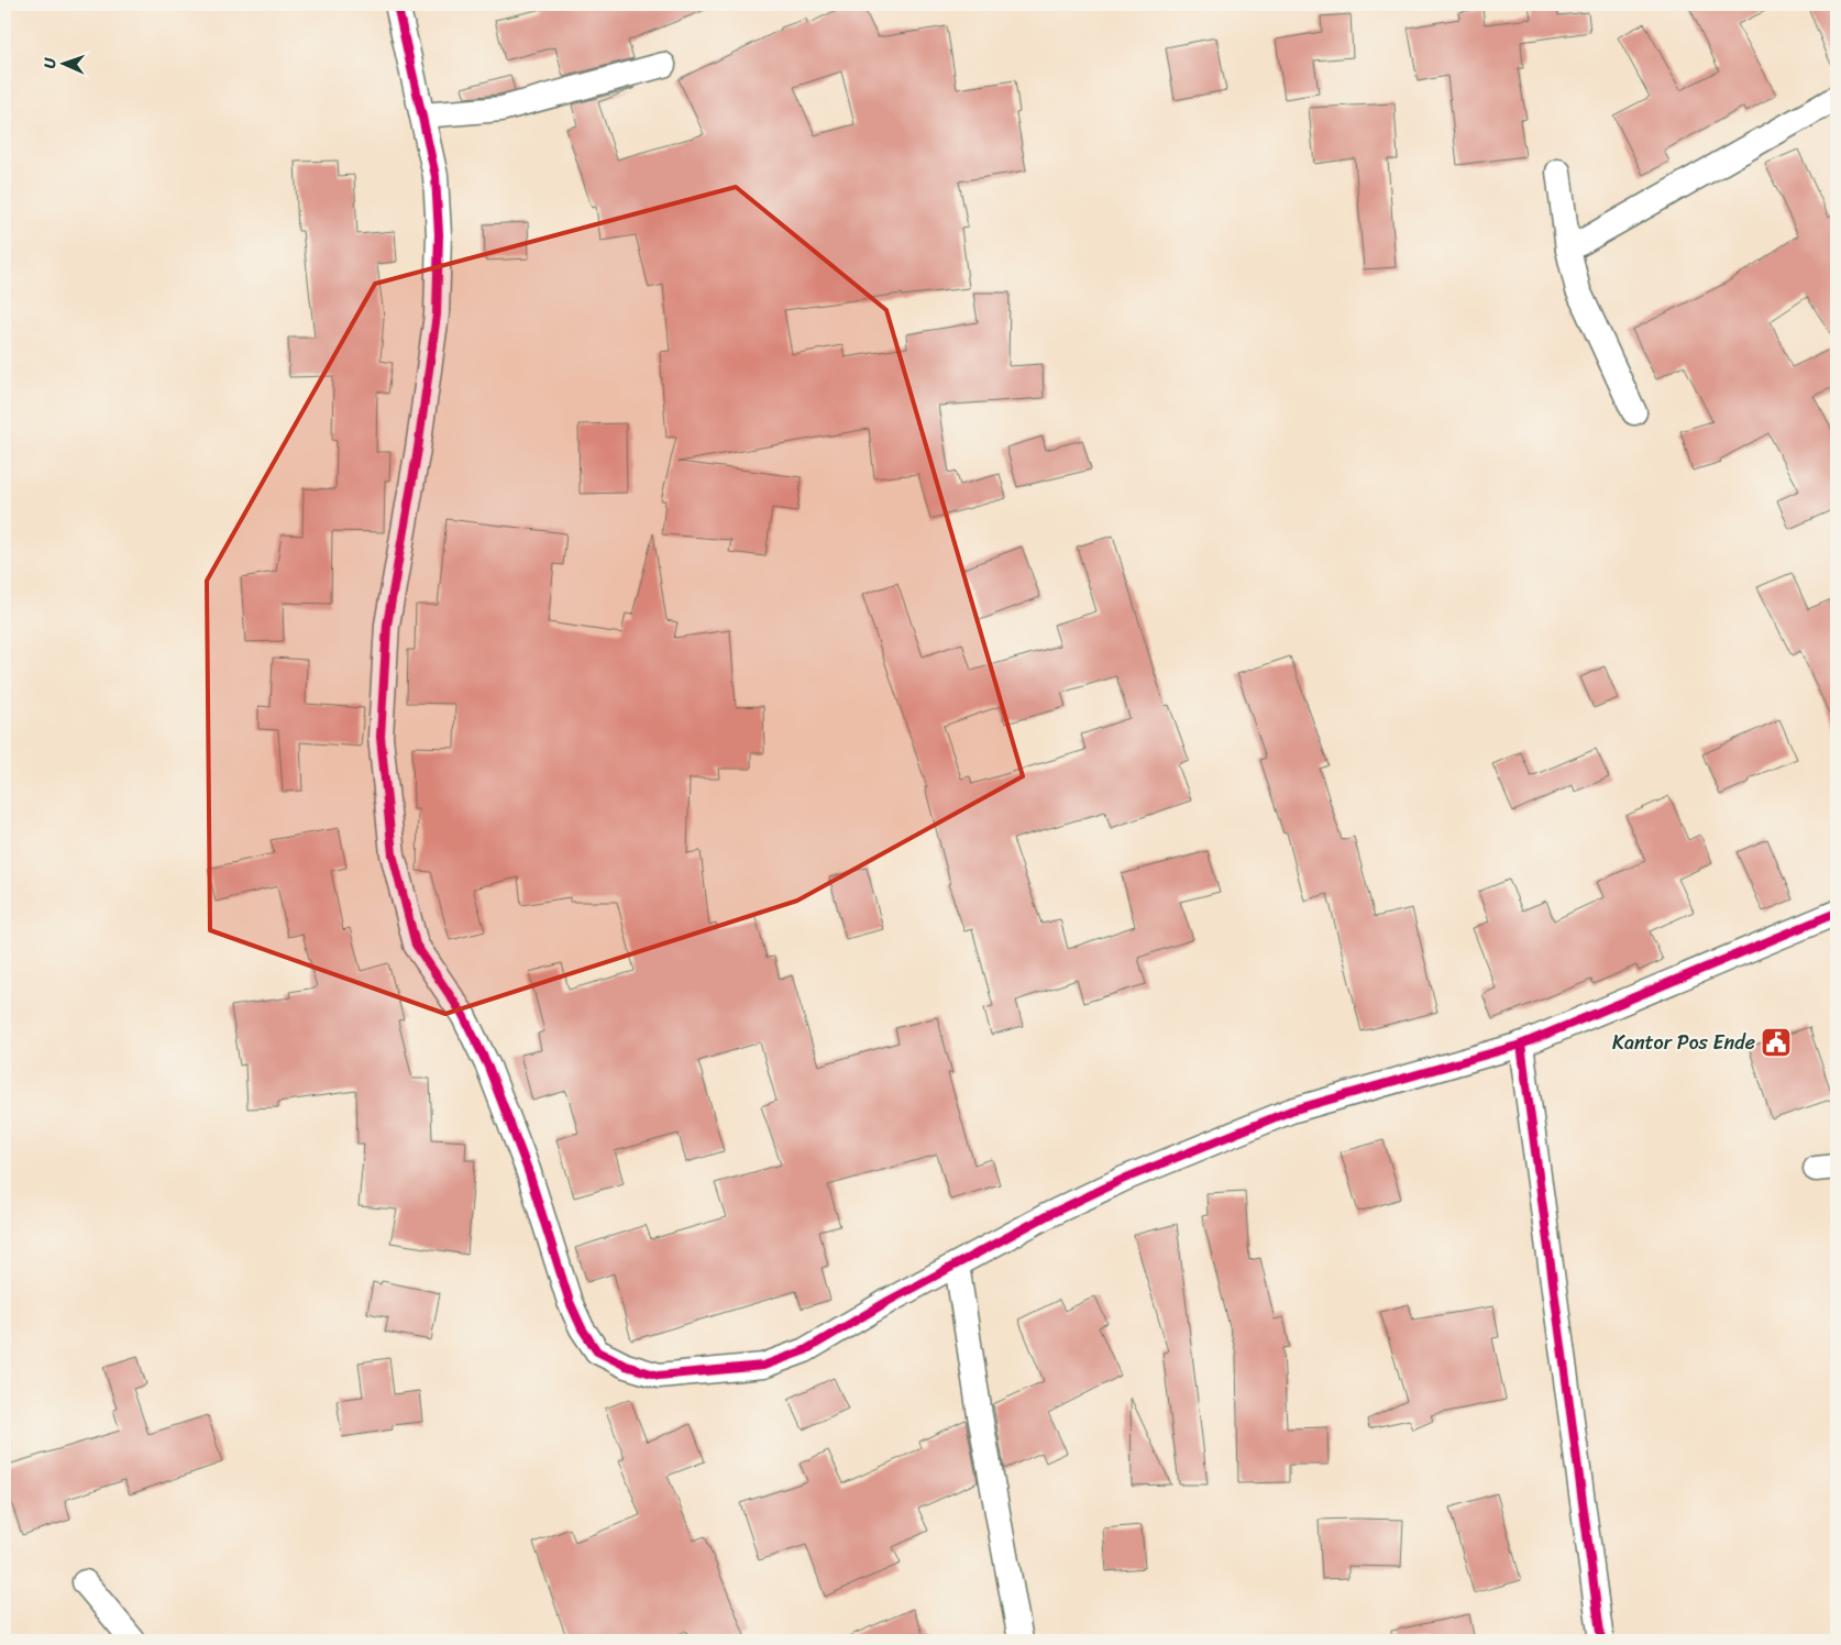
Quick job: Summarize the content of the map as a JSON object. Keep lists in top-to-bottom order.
{
  "places": {
    "public building": ["Kantor Pos Ende"]
  },
  "north": "left"
}
